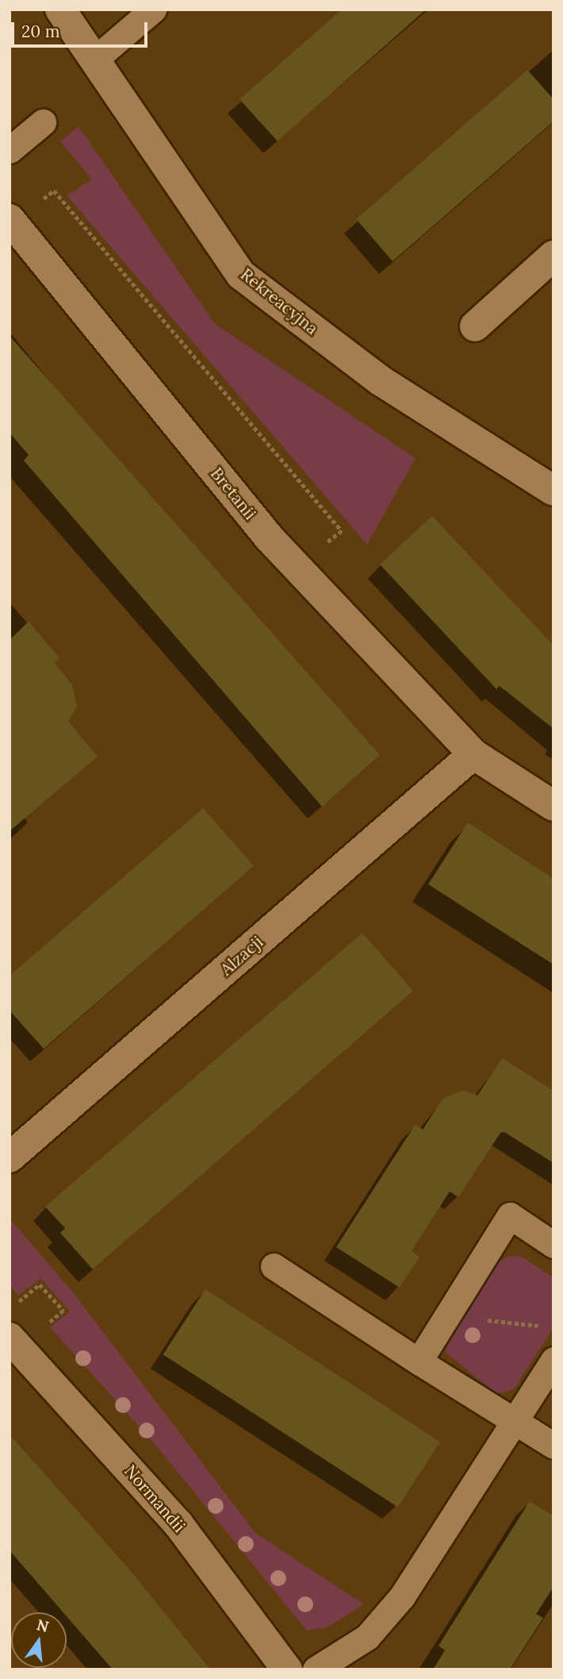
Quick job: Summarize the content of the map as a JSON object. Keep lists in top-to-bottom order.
{
  "streets": {
    "street": [
      "Rekreacyjna",
      "Bretanii",
      "Alzacji",
      "Normandii"
    ]
  },
  "crossings": [
    ["Bretanii", "Alzacji"]
  ],
  "scale_bar": "20 m",
  "north": "top"
}
